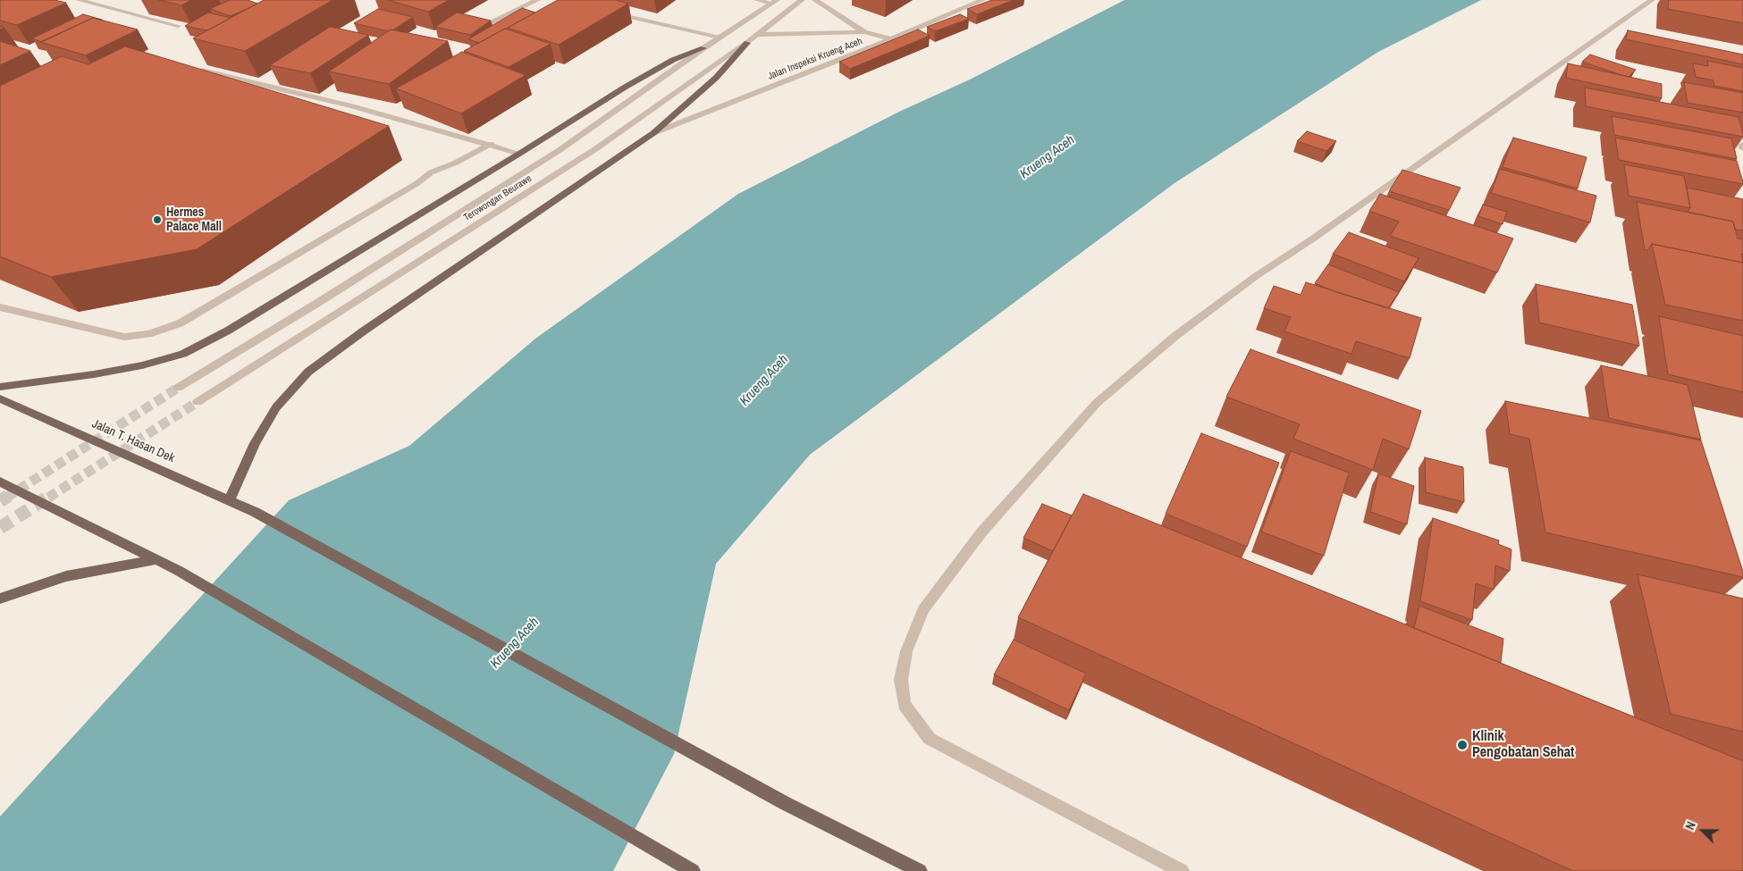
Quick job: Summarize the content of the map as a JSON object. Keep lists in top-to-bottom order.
{
  "streets": {
    "main road": ["Jalan T. Hasan Dek"],
    "street": ["Jalan Inspeksi Krueng Aceh", "Terowongan Beurawe"]
  },
  "water": ["Krueng Aceh"],
  "places": ["Hermes Palace Mall", "Klinik Pengobatan Sehat"],
  "north": "top left"
}
